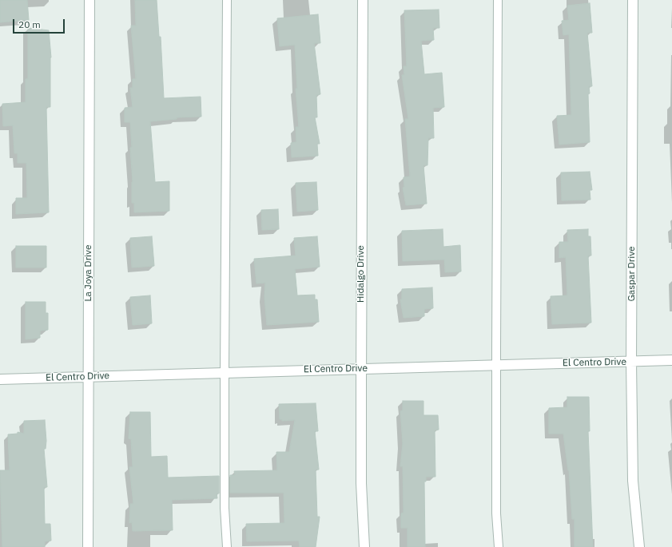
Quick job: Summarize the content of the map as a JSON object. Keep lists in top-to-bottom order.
{
  "streets": {
    "street": [
      "La Joya Drive",
      "Hidalgo Drive",
      "Gaspar Drive",
      "El Centro Drive"
    ]
  },
  "crossings": [
    ["La Joya Drive", "El Centro Drive"],
    ["Hidalgo Drive", "El Centro Drive"],
    ["Gaspar Drive", "El Centro Drive"]
  ],
  "scale_bar": "20 m"
}
